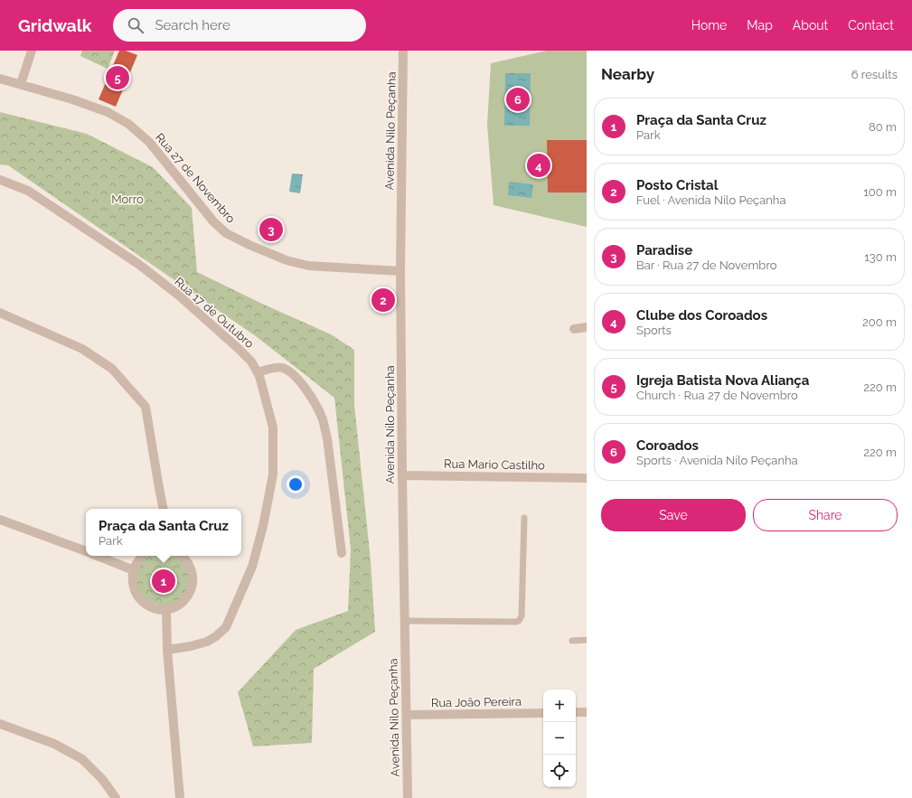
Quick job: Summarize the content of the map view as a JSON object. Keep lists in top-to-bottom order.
{
  "streets": {
    "street": [
      "Avenida Nilo Peçanha",
      "Rua 27 de Novembro",
      "Rua 17 de Outubro",
      "Rua Mario Castilho",
      "Rua João Pereira"
    ]
  },
  "crossings": [
    ["Avenida Nilo Peçanha", "Rua 27 de Novembro"],
    ["Avenida Nilo Peçanha", "Rua Mario Castilho"],
    ["Avenida Nilo Peçanha", "Rua João Pereira"]
  ],
  "parks": ["Morro"],
  "page": {
    "header": "Gridwalk",
    "search": "Search here",
    "nav": [
      "Home",
      "Map",
      "About",
      "Contact"
    ],
    "heading": ["Nearby", "6 results"],
    "pins": [
      "5",
      "6",
      "4",
      "3",
      "2",
      "1"
    ],
    "list": [
      {
        "mark": "1",
        "name": "Praça da Santa Cruz",
        "note": "Park",
        "value": "80 m"
      },
      {
        "mark": "2",
        "name": "Posto Cristal",
        "note": "Fuel · Avenida Nilo Peçanha",
        "value": "100 m"
      },
      {
        "mark": "3",
        "name": "Paradise",
        "note": "Bar · Rua 27 de Novembro",
        "value": "130 m"
      },
      {
        "mark": "4",
        "name": "Clube dos Coroados",
        "note": "Sports",
        "value": "200 m"
      },
      {
        "mark": "5",
        "name": "Igreja Batista Nova Aliança",
        "note": "Church · Rua 27 de Novembro",
        "value": "220 m"
      },
      {
        "mark": "6",
        "name": "Coroados",
        "note": "Sports · Avenida Nilo Peçanha",
        "value": "220 m"
      }
    ],
    "buttons": ["Save", "Share"],
    "popup": ["Praça da Santa Cruz", "Park"],
    "map_buttons": ["+", "−"]
  }
}
